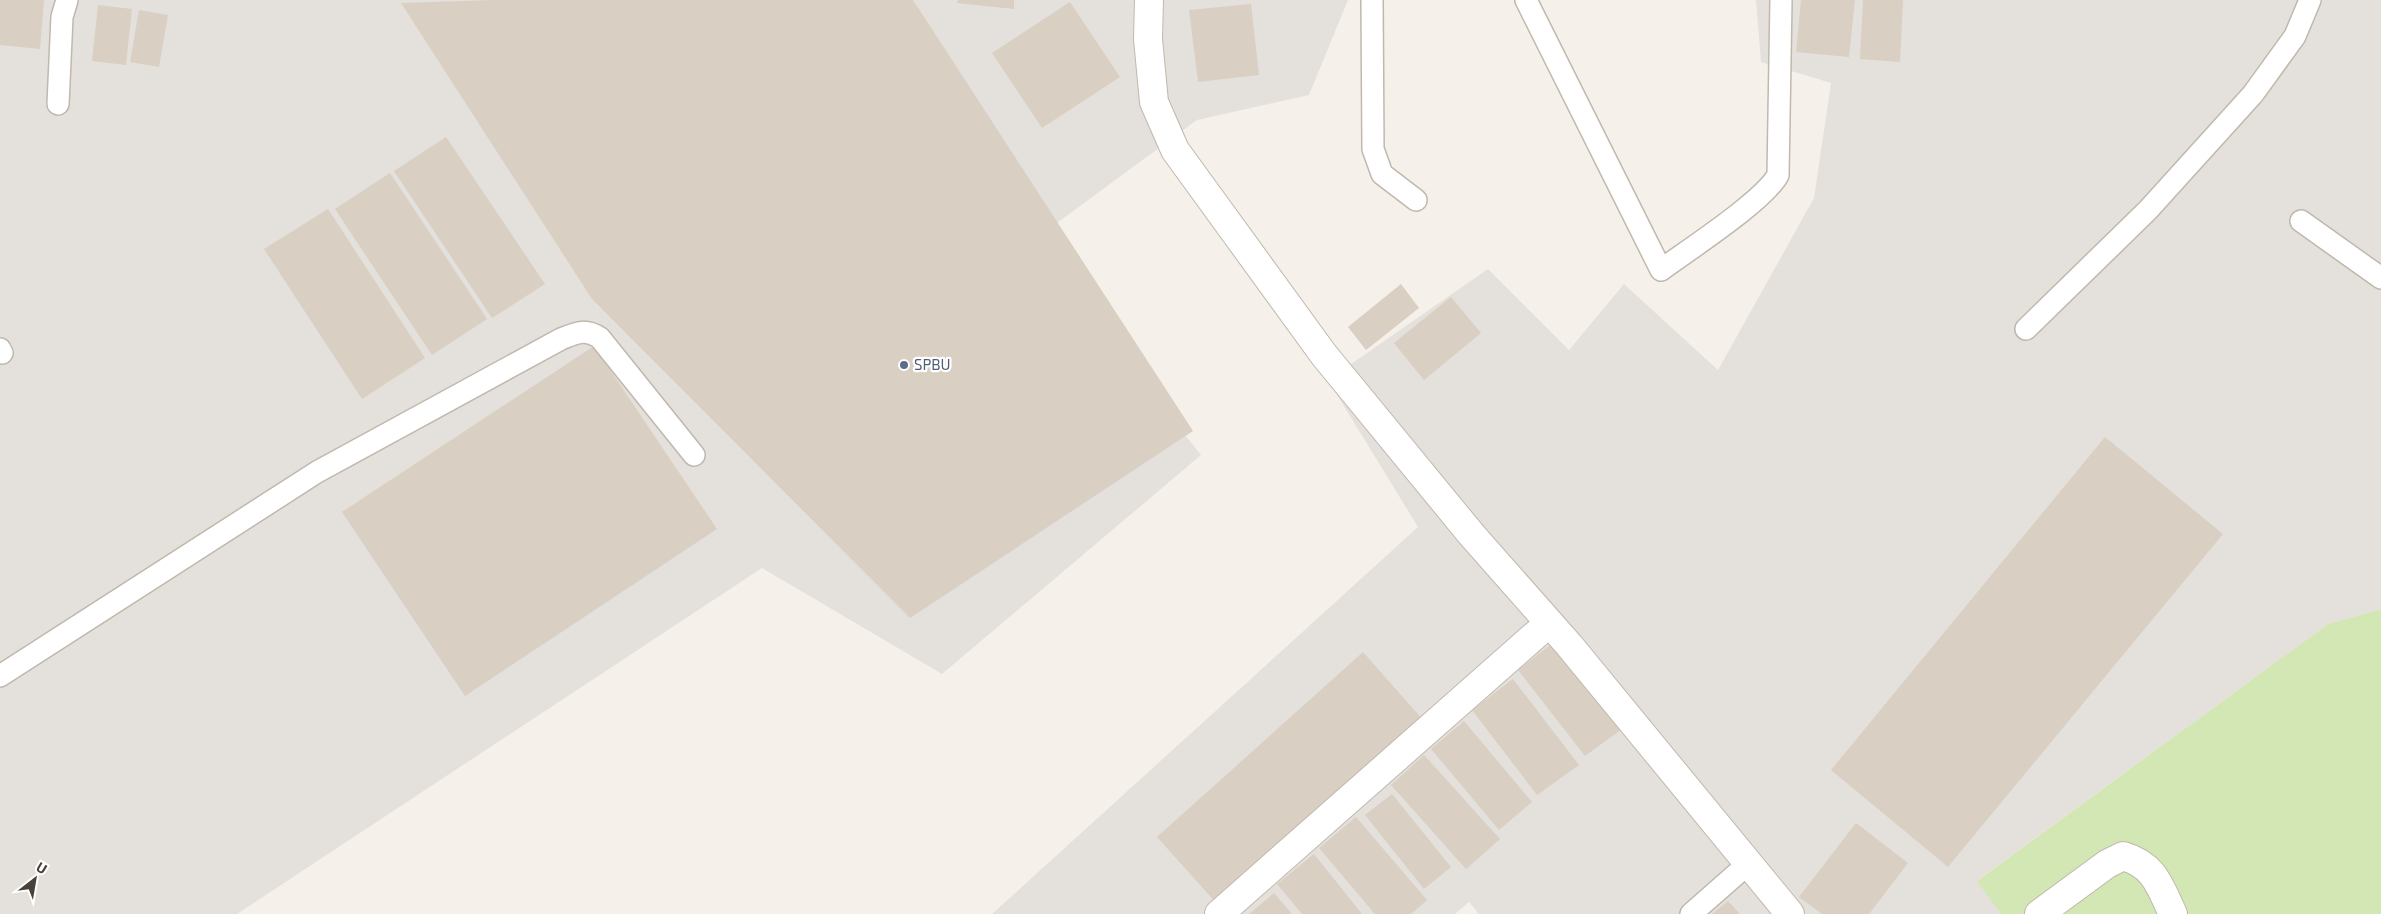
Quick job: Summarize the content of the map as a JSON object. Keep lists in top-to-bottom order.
{
  "places": ["SPBU"],
  "north": "top right"
}
